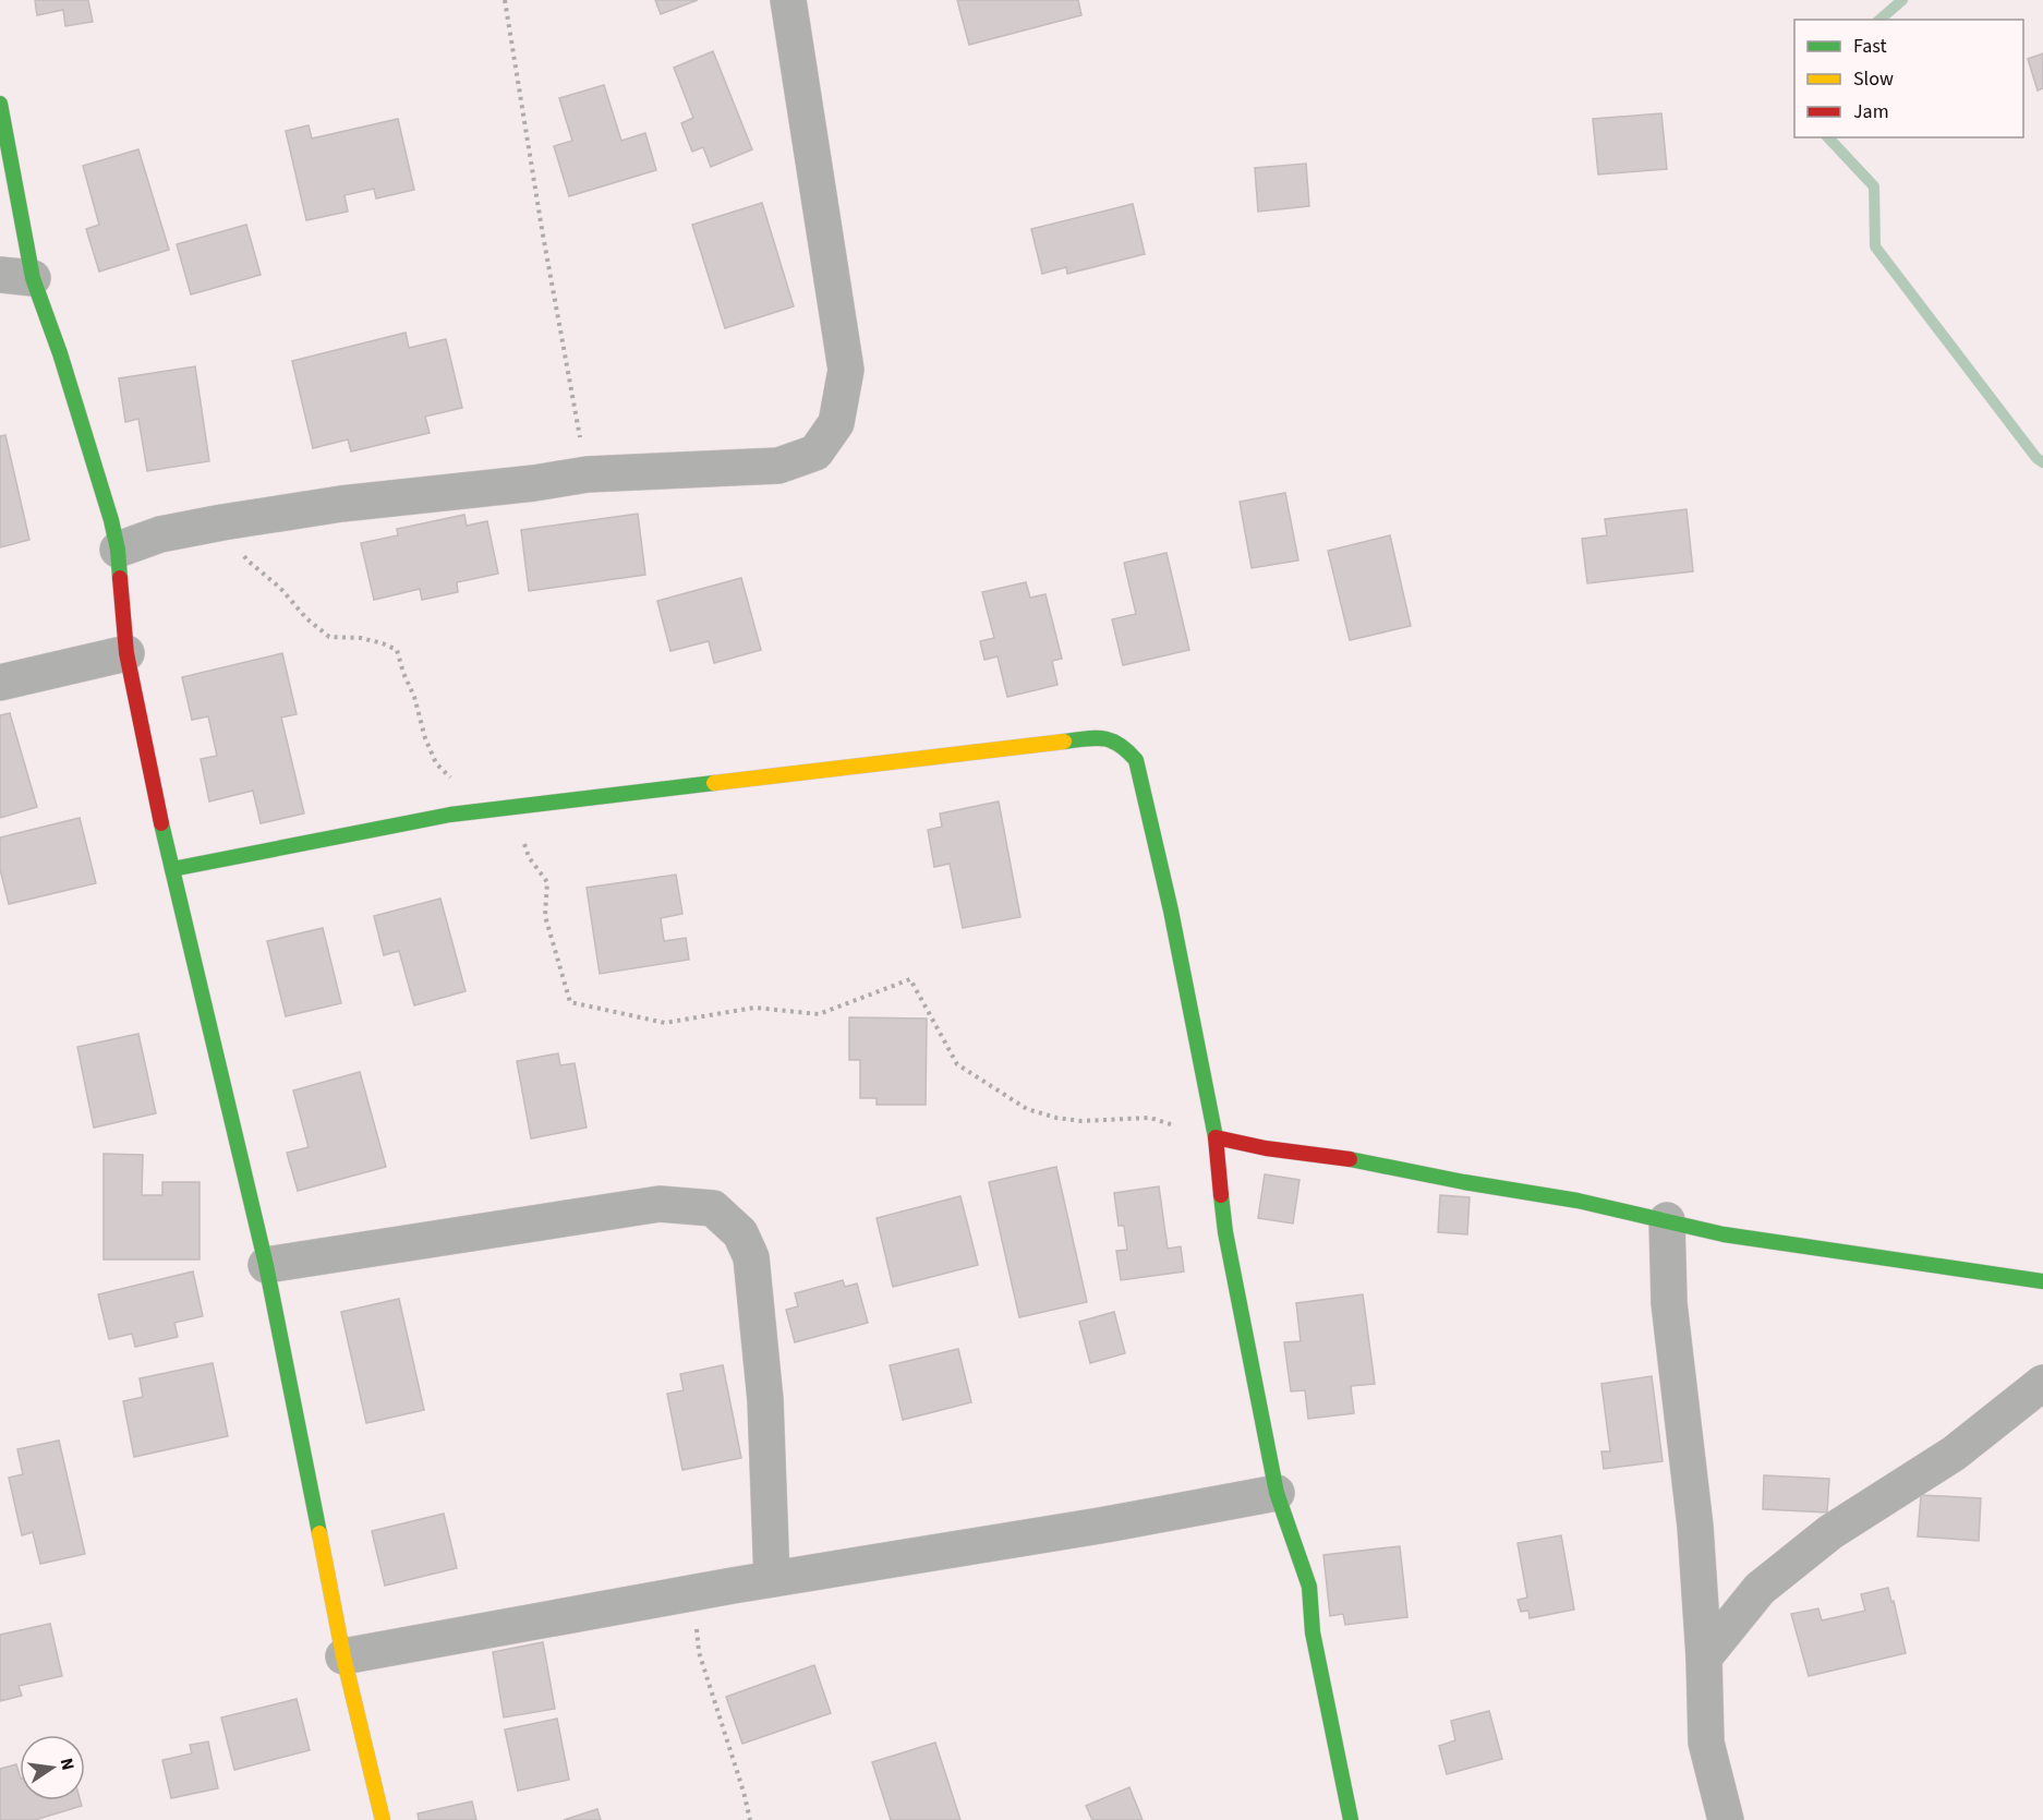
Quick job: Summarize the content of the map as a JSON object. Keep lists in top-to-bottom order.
{
  "legend": ["Fast", "Slow", "Jam"],
  "north": "right"
}
